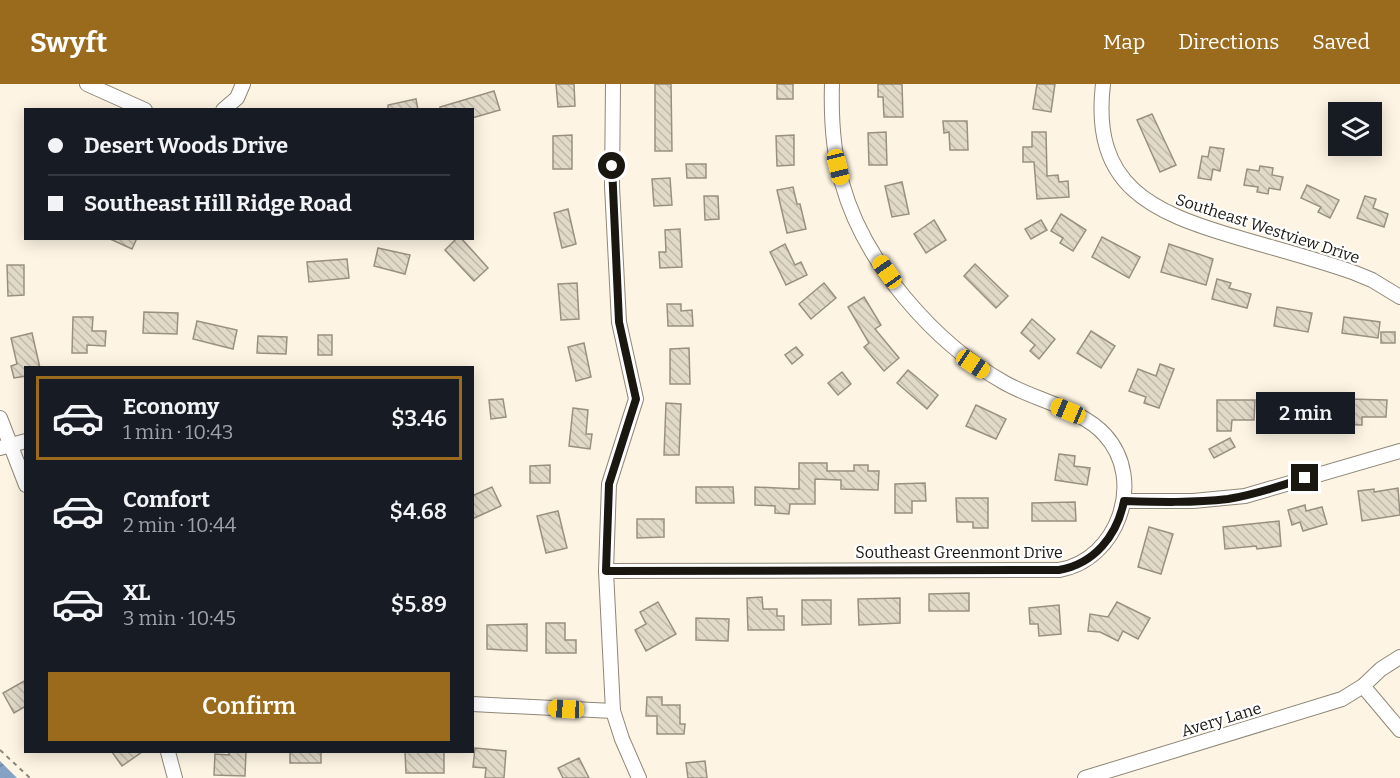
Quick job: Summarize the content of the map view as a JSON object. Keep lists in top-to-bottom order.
{
  "streets": {
    "street": ["Southeast Westview Drive", "Southeast Greenmont Drive", "Avery Lane"]
  },
  "page": {
    "header": "Swyft",
    "nav": ["Map", "Directions", "Saved"],
    "banner": ["Desert Woods Drive", "Southeast Hill Ridge Road"],
    "list": [
      {
        "name": "Economy",
        "note": "1 min · 10:43",
        "value": "$3.46"
      },
      {
        "name": "Comfort",
        "note": "2 min · 10:44",
        "value": "$4.68"
      },
      {
        "name": "XL",
        "note": "3 min · 10:45",
        "value": "$5.89"
      }
    ],
    "bubble": "2 min",
    "buttons": "Confirm"
  }
}
